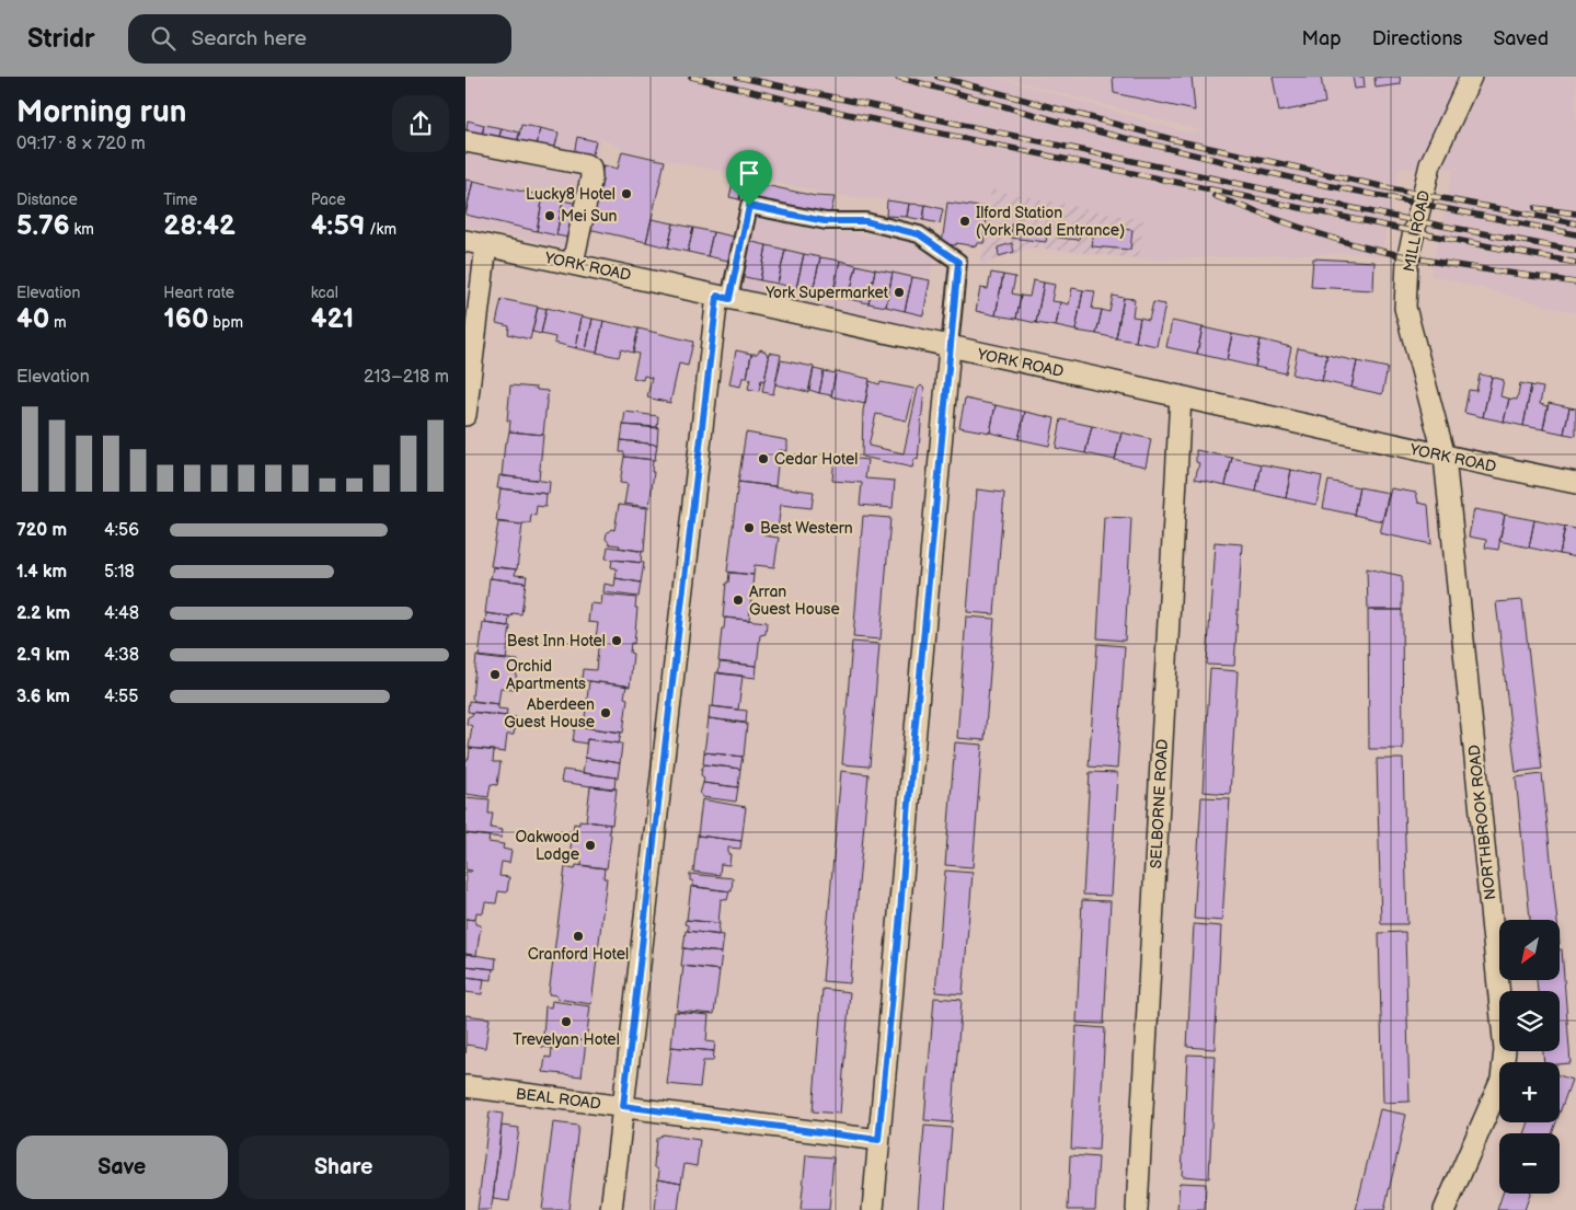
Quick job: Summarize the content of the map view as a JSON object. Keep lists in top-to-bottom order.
{
  "streets": {
    "street": [
      "MILL ROAD",
      "YORK ROAD",
      "SELBORNE ROAD",
      "NORTHBROOK ROAD",
      "BEAL ROAD"
    ]
  },
  "crossings": [
    ["MILL ROAD", "YORK ROAD"],
    ["MILL ROAD", "NORTHBROOK ROAD"],
    ["YORK ROAD", "SELBORNE ROAD"],
    ["YORK ROAD", "NORTHBROOK ROAD"]
  ],
  "places": [
    "Lucky8 Hotel",
    "Mei Sun",
    "Ilford Station (York Road Entrance)",
    "York Supermarket",
    "Cedar Hotel",
    "Best Western",
    "Arran Guest House",
    "Best Inn Hotel",
    "Orchid Apartments",
    "Aberdeen Guest House",
    "Oakwood Lodge",
    "Cranford Hotel",
    "Trevelyan Hotel"
  ],
  "north": "bottom left",
  "page": {
    "header": "Stridr",
    "search": "Search here",
    "nav": ["Map", "Directions", "Saved"],
    "heading": ["Morning run", "09:17 · 8 × 720 m"],
    "stats": [
      ["Distance", "5.76 km"],
      ["Time", "28:42"],
      ["Pace", "4:59 /km"],
      ["Elevation", "40 m"],
      ["Heart rate", "160 bpm"],
      ["kcal", "421"]
    ],
    "chart": ["Elevation", "213–218 m"],
    "list": [
      {
        "name": "720 m",
        "note": "4:56"
      },
      {
        "name": "1.4 km",
        "note": "5:18"
      },
      {
        "name": "2.2 km",
        "note": "4:48"
      },
      {
        "name": "2.9 km",
        "note": "4:38"
      },
      {
        "name": "3.6 km",
        "note": "4:55"
      }
    ],
    "map_buttons": ["+", "−"],
    "buttons": ["Save", "Share"]
  }
}
